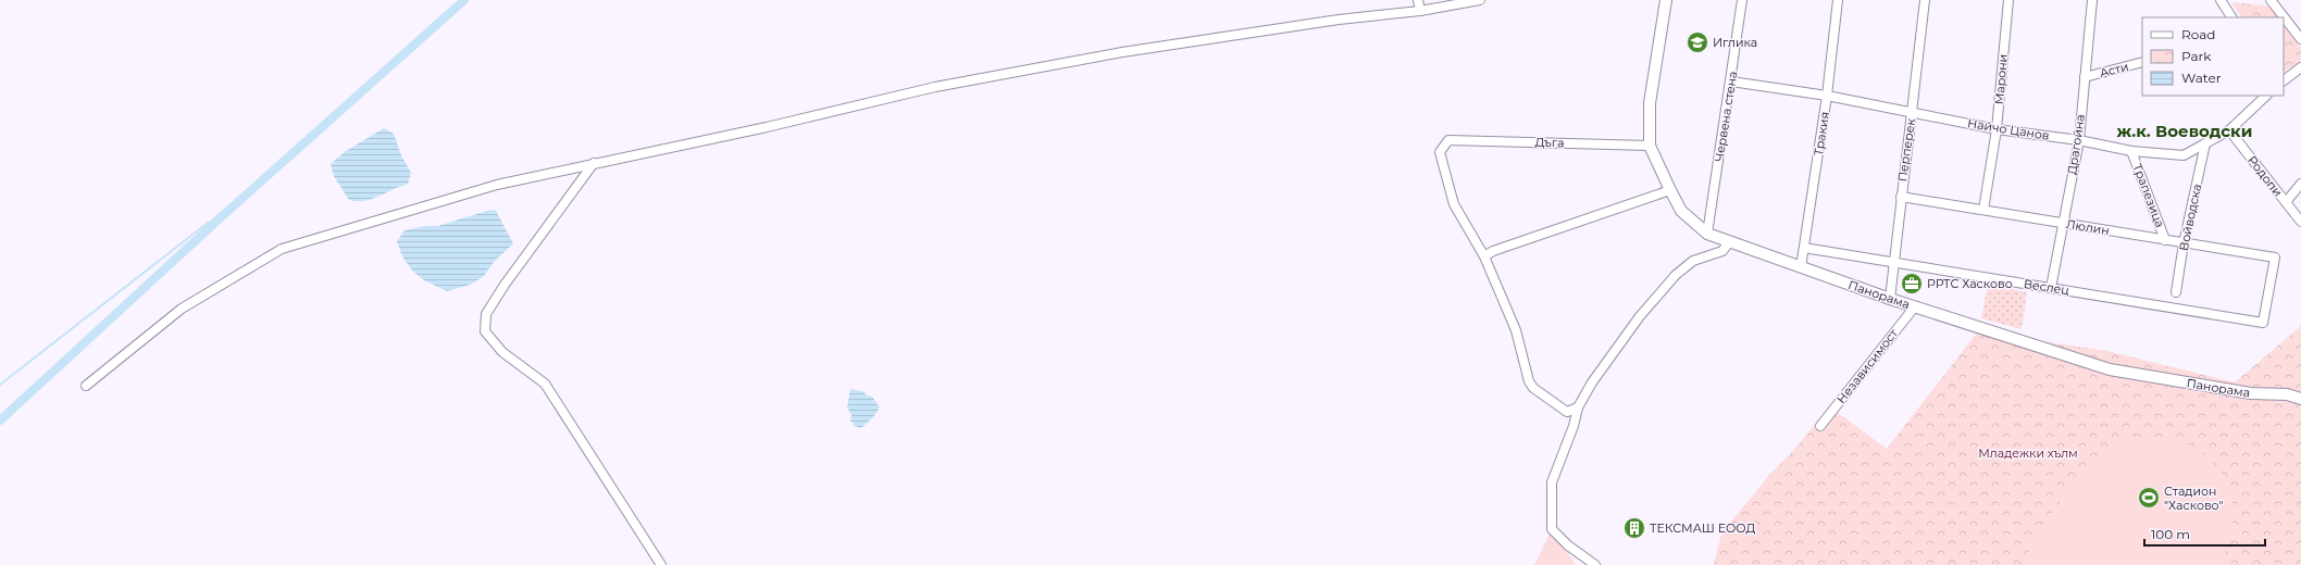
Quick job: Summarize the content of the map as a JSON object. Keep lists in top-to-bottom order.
{
  "streets": {
    "street": [
      "Асти",
      "Марони",
      "Червена стена",
      "Найчо Цанов",
      "Тракия",
      "Дъга",
      "Драгойна",
      "Перперек",
      "Родопи",
      "Трапезица",
      "Войводска",
      "Люлин",
      "Веслец",
      "Панорама",
      "Независимост"
    ]
  },
  "crossings": [
    ["Асти", "Драгойна"],
    ["Марони", "Найчо Цанов"],
    ["Марони", "Люлин"],
    ["Червена стена", "Найчо Цанов"],
    ["Червена стена", "Панорама"],
    ["Найчо Цанов", "Тракия"],
    ["Найчо Цанов", "Драгойна"],
    ["Найчо Цанов", "Перперек"],
    ["Найчо Цанов", "Родопи"],
    ["Найчо Цанов", "Трапезица"],
    ["Найчо Цанов", "Войводска"],
    ["Тракия", "Веслец"],
    ["Тракия", "Панорама"],
    ["Дъга", "Панорама"],
    ["Драгойна", "Люлин"],
    ["Драгойна", "Веслец"],
    ["Перперек", "Люлин"],
    ["Перперек", "Веслец"],
    ["Перперек", "Панорама"],
    ["Трапезица", "Люлин"],
    ["Войводска", "Люлин"],
    ["Люлин", "Веслец"],
    ["Панорама", "Независимост"]
  ],
  "districts": ["ж.к. Воеводски"],
  "parks": ["Младежки хълм"],
  "places": {
    "school or university": ["Иглика"],
    "office": ["РРТС Хасково"],
    "sports": ["Стадион \"Хасково\""],
    "building": ["ТЕКСМАШ ЕООД"]
  },
  "legend": ["Road", "Park", "Water"],
  "scale_bar": "100 m"
}
